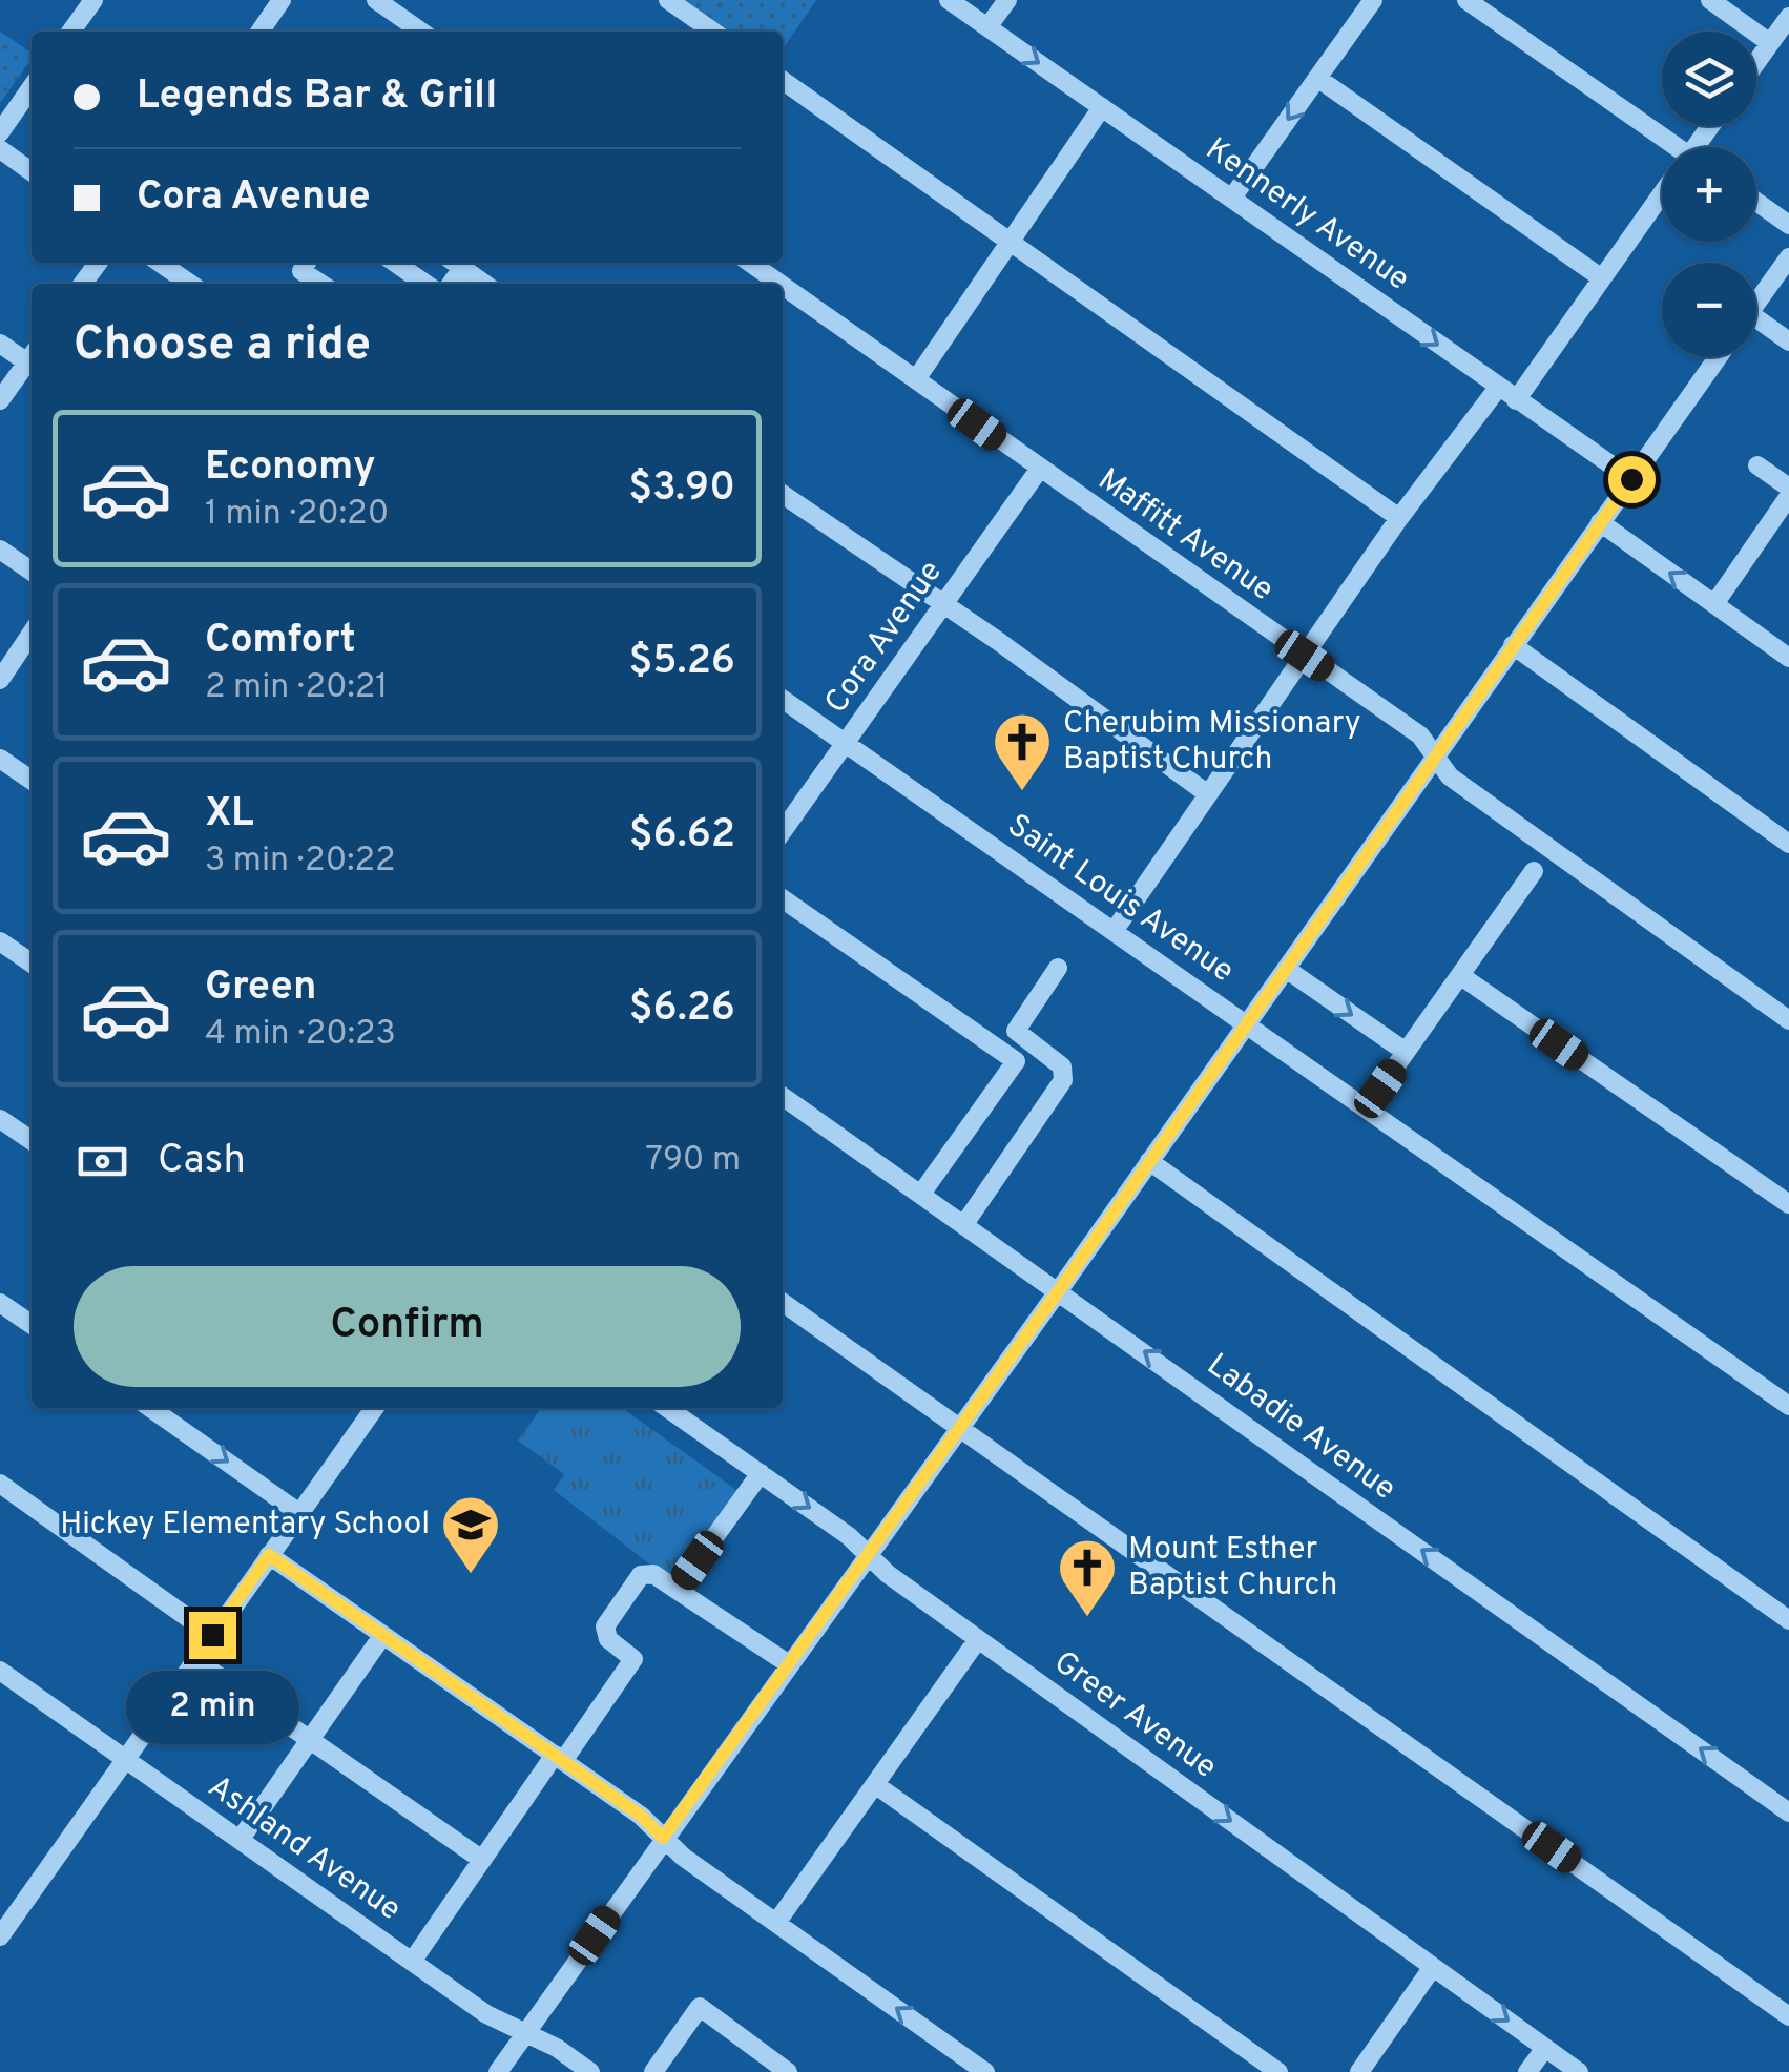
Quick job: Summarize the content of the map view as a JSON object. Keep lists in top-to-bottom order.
{
  "streets": {
    "street": [
      "Kennerly Avenue",
      "Maffitt Avenue",
      "Cora Avenue",
      "Saint Louis Avenue",
      "Labadie Avenue",
      "Greer Avenue",
      "Ashland Avenue"
    ]
  },
  "crossings": [
    ["Maffitt Avenue", "Cora Avenue"],
    ["Cora Avenue", "Saint Louis Avenue"]
  ],
  "places": {
    "church": ["Cherubim Missionary Baptist Church", "Mount Esther Baptist Church"],
    "school or university": ["Hickey Elementary School"]
  },
  "page": {
    "map_buttons": ["+", "−"],
    "banner": ["Legends Bar & Grill", "Cora Avenue"],
    "heading": "Choose a ride",
    "list": [
      {
        "name": "Economy",
        "note": "1 min · 20:20",
        "value": "$3.90"
      },
      {
        "name": "Comfort",
        "note": "2 min · 20:21",
        "value": "$5.26"
      },
      {
        "name": "XL",
        "note": "3 min · 20:22",
        "value": "$6.62"
      },
      {
        "name": "Green",
        "note": "4 min · 20:23",
        "value": "$6.26"
      }
    ],
    "pay": ["Cash", "790 m"],
    "buttons": "Confirm",
    "bubble": "2 min"
  }
}
